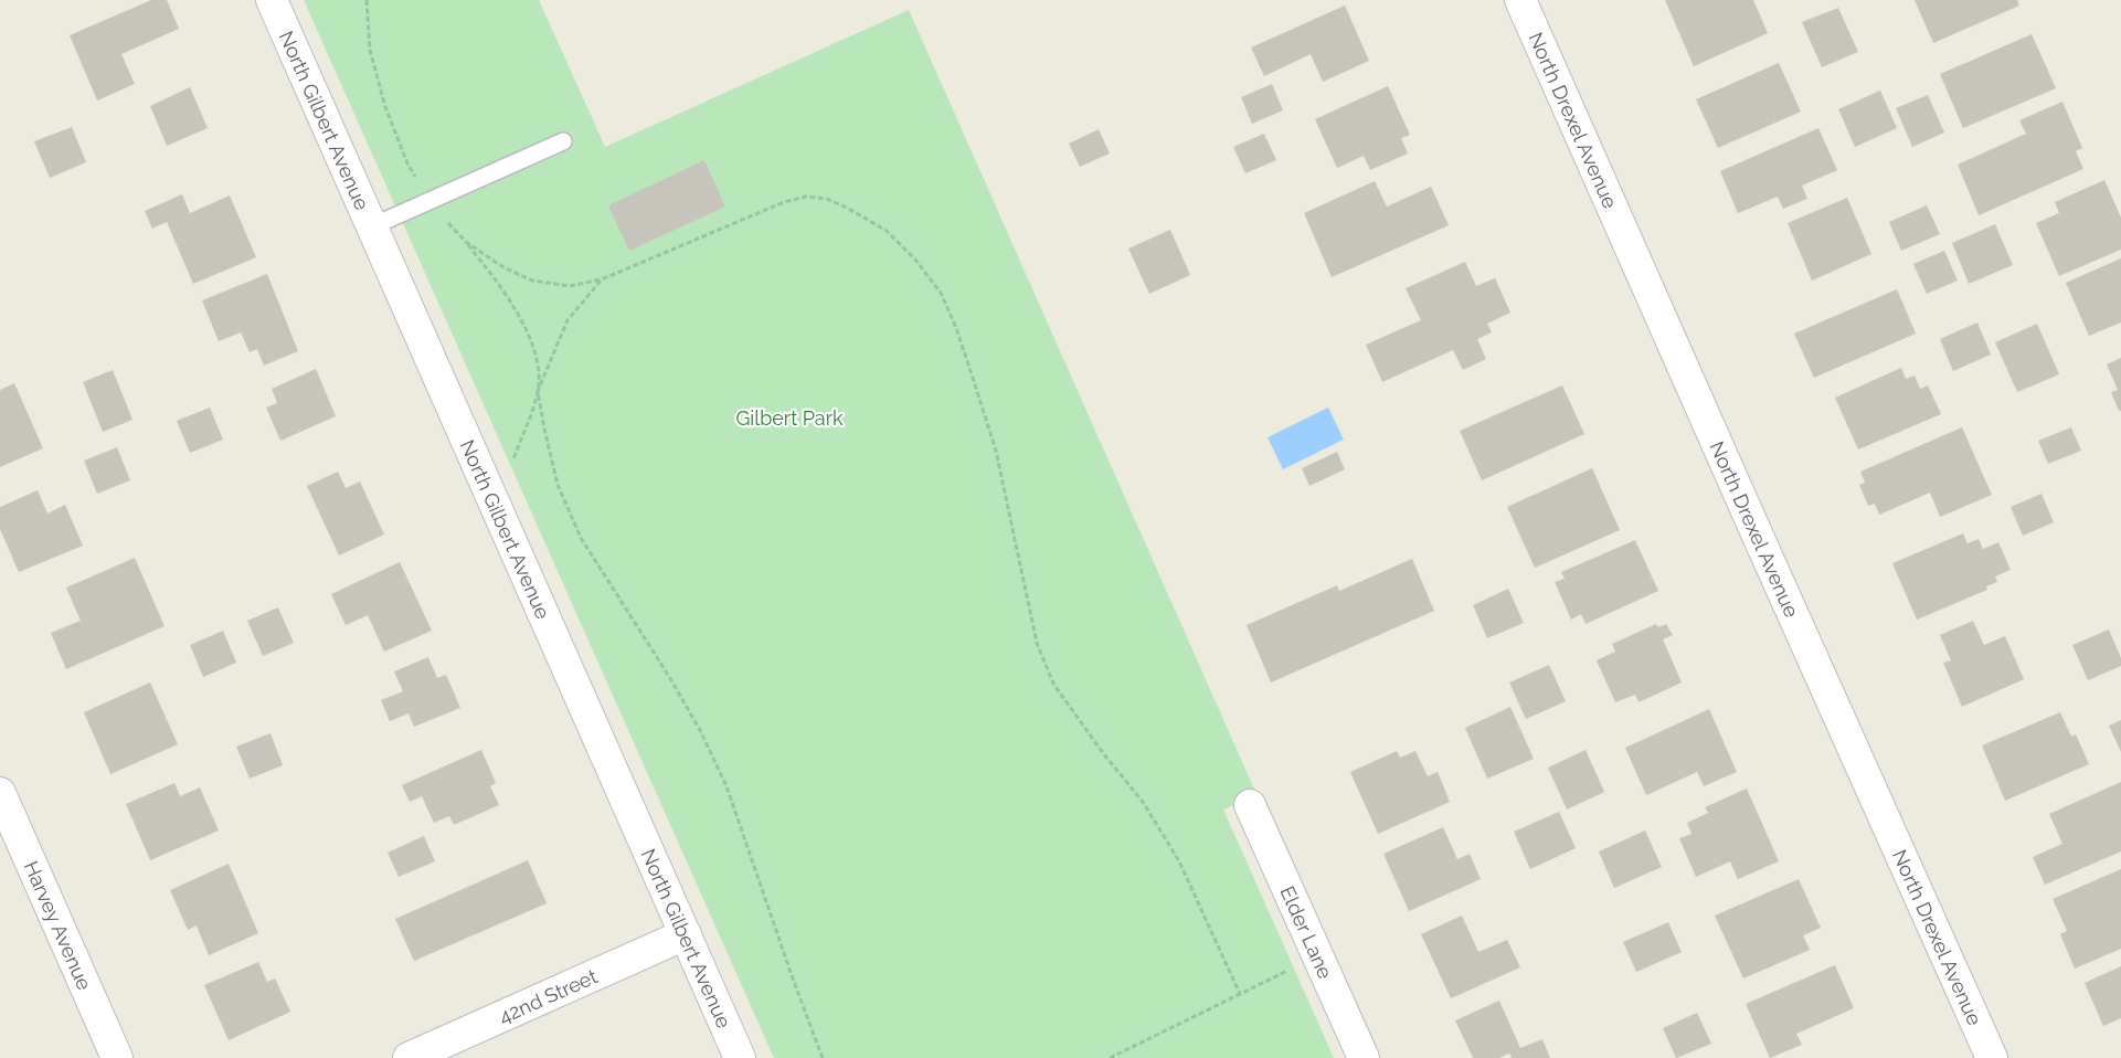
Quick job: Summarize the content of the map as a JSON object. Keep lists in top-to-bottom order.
{
  "streets": {
    "street": [
      "North Gilbert Avenue",
      "North Drexel Avenue",
      "Harvey Avenue",
      "Elder Lane",
      "42nd Street"
    ]
  },
  "crossings": [
    ["North Gilbert Avenue", "42nd Street"]
  ],
  "parks": ["Gilbert Park"]
}
